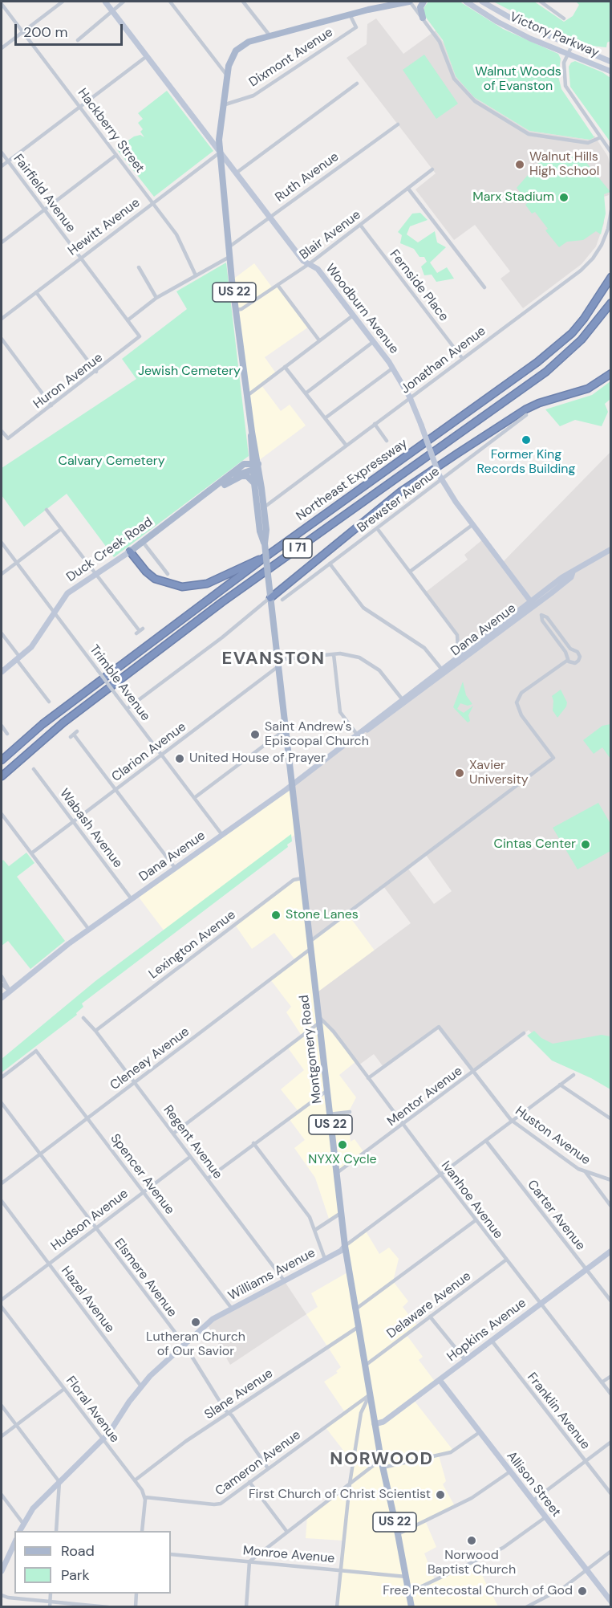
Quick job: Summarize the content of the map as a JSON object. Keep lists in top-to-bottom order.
{
  "streets": {
    "highway": ["Northeast Expressway", "I 71"],
    "main road": ["US 22", "Duck Creek Road", "Montgomery Road"],
    "street": [
      "Victory Parkway",
      "Dixmont Avenue",
      "Hackberry Street",
      "Ruth Avenue",
      "Fairfield Avenue",
      "Hewitt Avenue",
      "Blair Avenue",
      "Fernside Place",
      "Woodburn Avenue",
      "Jonathan Avenue",
      "Huron Avenue",
      "Brewster Avenue",
      "Dana Avenue",
      "Trimble Avenue",
      "Clarion Avenue",
      "Wabash Avenue",
      "Lexington Avenue",
      "Cleneay Avenue",
      "Mentor Avenue",
      "Huston Avenue",
      "Regent Avenue",
      "Spencer Avenue",
      "Ivanhoe Avenue",
      "Carter Avenue",
      "Hudson Avenue",
      "Williams Avenue",
      "Elsmere Avenue",
      "Hazel Avenue",
      "Delaware Avenue",
      "Hopkins Avenue",
      "Slane Avenue",
      "Floral Avenue",
      "Franklin Avenue",
      "Cameron Avenue",
      "Allison Street",
      "Monroe Avenue"
    ]
  },
  "crossings": [
    ["Dixmont Avenue", "US 22"],
    ["Hackberry Street", "Hewitt Avenue"],
    ["Ruth Avenue", "Woodburn Avenue"],
    ["Ruth Avenue", "Montgomery Road"],
    ["Fairfield Avenue", "Hewitt Avenue"],
    ["Fairfield Avenue", "Huron Avenue"],
    ["Hewitt Avenue", "US 22"],
    ["Hewitt Avenue", "Woodburn Avenue"],
    ["Hewitt Avenue", "Montgomery Road"],
    ["Blair Avenue", "Fernside Place"],
    ["Blair Avenue", "Woodburn Avenue"],
    ["Blair Avenue", "Montgomery Road"],
    ["Fernside Place", "Jonathan Avenue"],
    ["US 22", "Woodburn Avenue"],
    ["US 22", "Montgomery Road"],
    ["Woodburn Avenue", "Jonathan Avenue"],
    ["Woodburn Avenue", "Brewster Avenue"],
    ["Woodburn Avenue", "Dana Avenue"],
    ["Woodburn Avenue", "Montgomery Road"],
    ["Jonathan Avenue", "Montgomery Road"],
    ["Duck Creek Road", "Trimble Avenue"],
    ["Duck Creek Road", "Montgomery Road"],
    ["Dana Avenue", "Trimble Avenue"],
    ["Dana Avenue", "Wabash Avenue"],
    ["Dana Avenue", "Montgomery Road"],
    ["Trimble Avenue", "Clarion Avenue"],
    ["Clarion Avenue", "Wabash Avenue"],
    ["Clarion Avenue", "Montgomery Road"],
    ["Lexington Avenue", "Montgomery Road"],
    ["Lexington Avenue", "Regent Avenue"],
    ["Montgomery Road", "Cleneay Avenue"],
    ["Montgomery Road", "Mentor Avenue"],
    ["Montgomery Road", "Ivanhoe Avenue"],
    ["Montgomery Road", "Williams Avenue"],
    ["Montgomery Road", "Delaware Avenue"],
    ["Montgomery Road", "Hopkins Avenue"],
    ["Montgomery Road", "Slane Avenue"],
    ["Montgomery Road", "Cameron Avenue"],
    ["Montgomery Road", "Monroe Avenue"],
    ["Cleneay Avenue", "Regent Avenue"],
    ["Cleneay Avenue", "Spencer Avenue"],
    ["Cleneay Avenue", "Elsmere Avenue"],
    ["Mentor Avenue", "Huston Avenue"],
    ["Mentor Avenue", "Ivanhoe Avenue"],
    ["Huston Avenue", "Ivanhoe Avenue"],
    ["Huston Avenue", "Williams Avenue"],
    ["Regent Avenue", "Hudson Avenue"],
    ["Regent Avenue", "Williams Avenue"],
    ["Spencer Avenue", "Hudson Avenue"],
    ["Spencer Avenue", "Williams Avenue"],
    ["Ivanhoe Avenue", "Williams Avenue"],
    ["Ivanhoe Avenue", "Delaware Avenue"],
    ["Ivanhoe Avenue", "Hopkins Avenue"],
    ["Carter Avenue", "Williams Avenue"],
    ["Carter Avenue", "Hopkins Avenue"],
    ["Hudson Avenue", "Elsmere Avenue"],
    ["Hudson Avenue", "Hazel Avenue"],
    ["Williams Avenue", "Elsmere Avenue"],
    ["Williams Avenue", "Hazel Avenue"],
    ["Williams Avenue", "Floral Avenue"],
    ["Elsmere Avenue", "Slane Avenue"],
    ["Elsmere Avenue", "Cameron Avenue"],
    ["Hopkins Avenue", "Franklin Avenue"],
    ["Hopkins Avenue", "Allison Street"],
    ["Slane Avenue", "Floral Avenue"],
    ["Floral Avenue", "Cameron Avenue"]
  ],
  "districts": ["EVANSTON", "NORWOOD"],
  "parks": ["Walnut Woods of Evanston", "Jewish Cemetery", "Calvary Cemetery"],
  "places": [
    "Walnut Hills High School",
    "Marx Stadium",
    "Former King Records Building",
    "Saint Andrew's Episcopal Church",
    "United House of Prayer",
    "Xavier University",
    "Cintas Center",
    "Stone Lanes",
    "NYXX Cycle",
    "Lutheran Church of Our Savior",
    "First Church of Christ Scientist",
    "Norwood Baptist Church",
    "Free Pentecostal Church of God"
  ],
  "legend": ["Road", "Park"],
  "scale_bar": "200 m"
}
